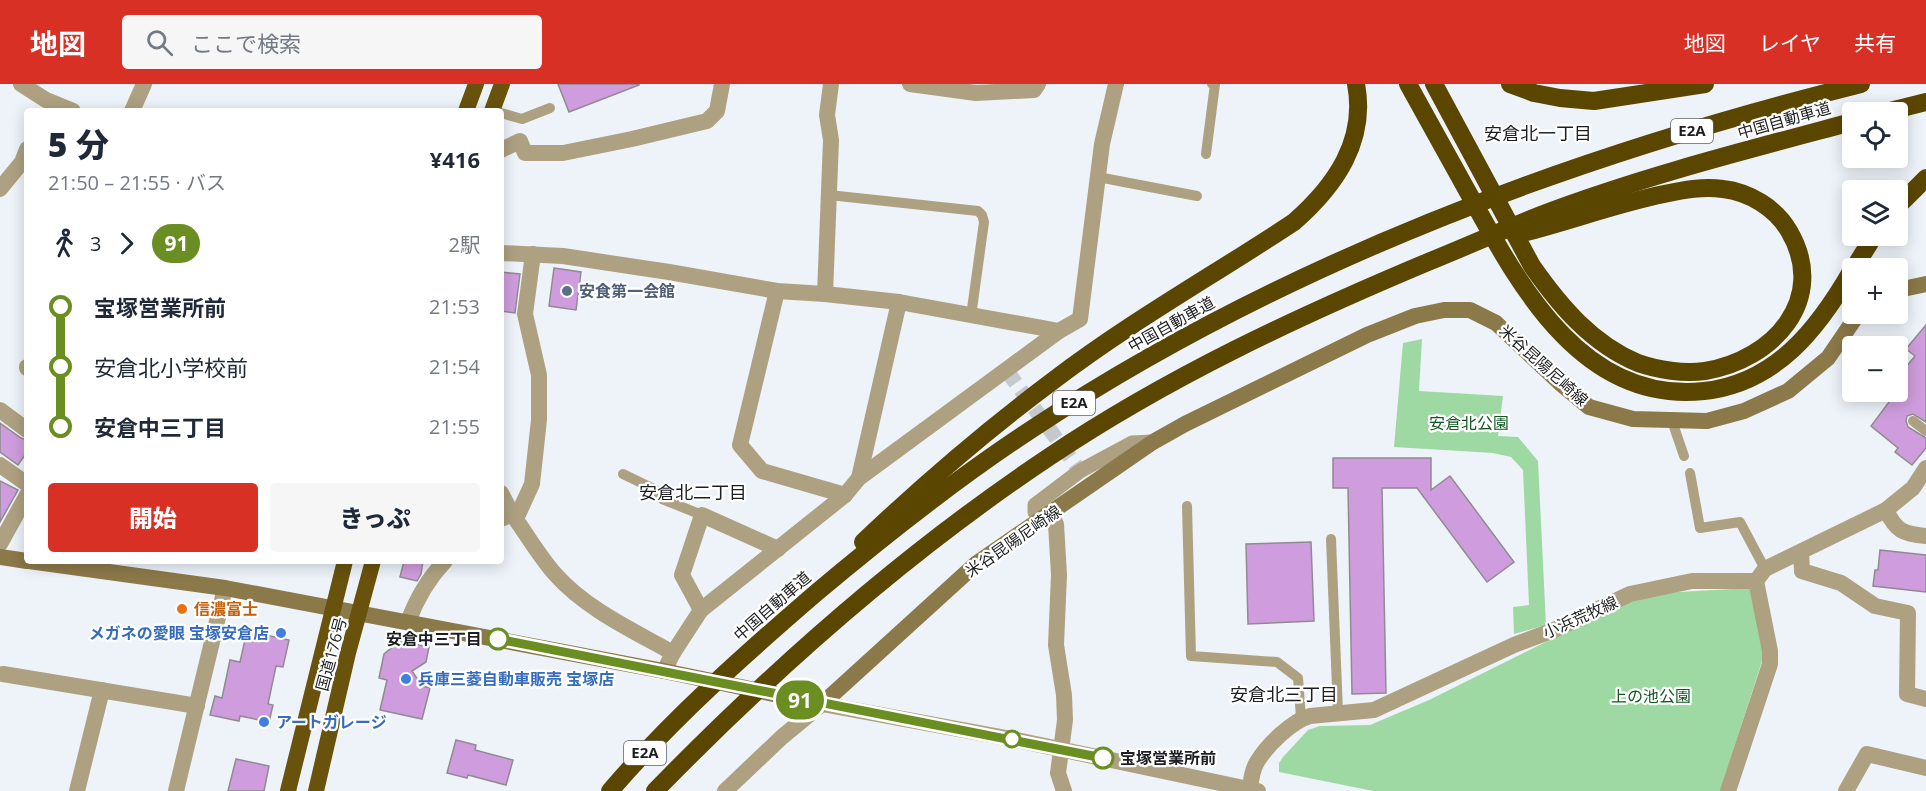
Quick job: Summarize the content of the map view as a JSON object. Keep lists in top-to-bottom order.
{
  "streets": {
    "highway": ["中国自動車道", "E2A", "国道176号"],
    "main road": ["米谷昆陽尼崎線"],
    "street": ["小浜荒牧線"]
  },
  "crossings": [
    ["中国自動車道", "E2A"]
  ],
  "districts": ["安倉北一丁目", "安倉北二丁目", "安倉北三丁目"],
  "parks": ["安倉北公園", "上の池公園"],
  "places": [
    "安食第一会館",
    "信濃富士",
    "メガネの愛眼 宝塚安倉店",
    "安倉中三丁目",
    "兵庫三菱自動車販売 宝塚店",
    "アートガレージ",
    "宝塚営業所前"
  ],
  "lines": ["bus line 91"],
  "page": {
    "header": "地図",
    "search": "ここで検索",
    "nav": ["地図", "レイヤ", "共有"],
    "on_map": "91",
    "map_buttons": ["+", "−"],
    "heading": ["5 分", "21:50 – 21:55 · バス", "¥416"],
    "legs": ["3", "91", "2駅"],
    "list": [
      {
        "name": "宝塚営業所前",
        "value": "21:53"
      },
      {
        "name": "安倉北小学校前",
        "value": "21:54"
      },
      {
        "name": "安倉中三丁目",
        "value": "21:55"
      }
    ],
    "buttons": ["開始", "きっぷ"]
  }
}
